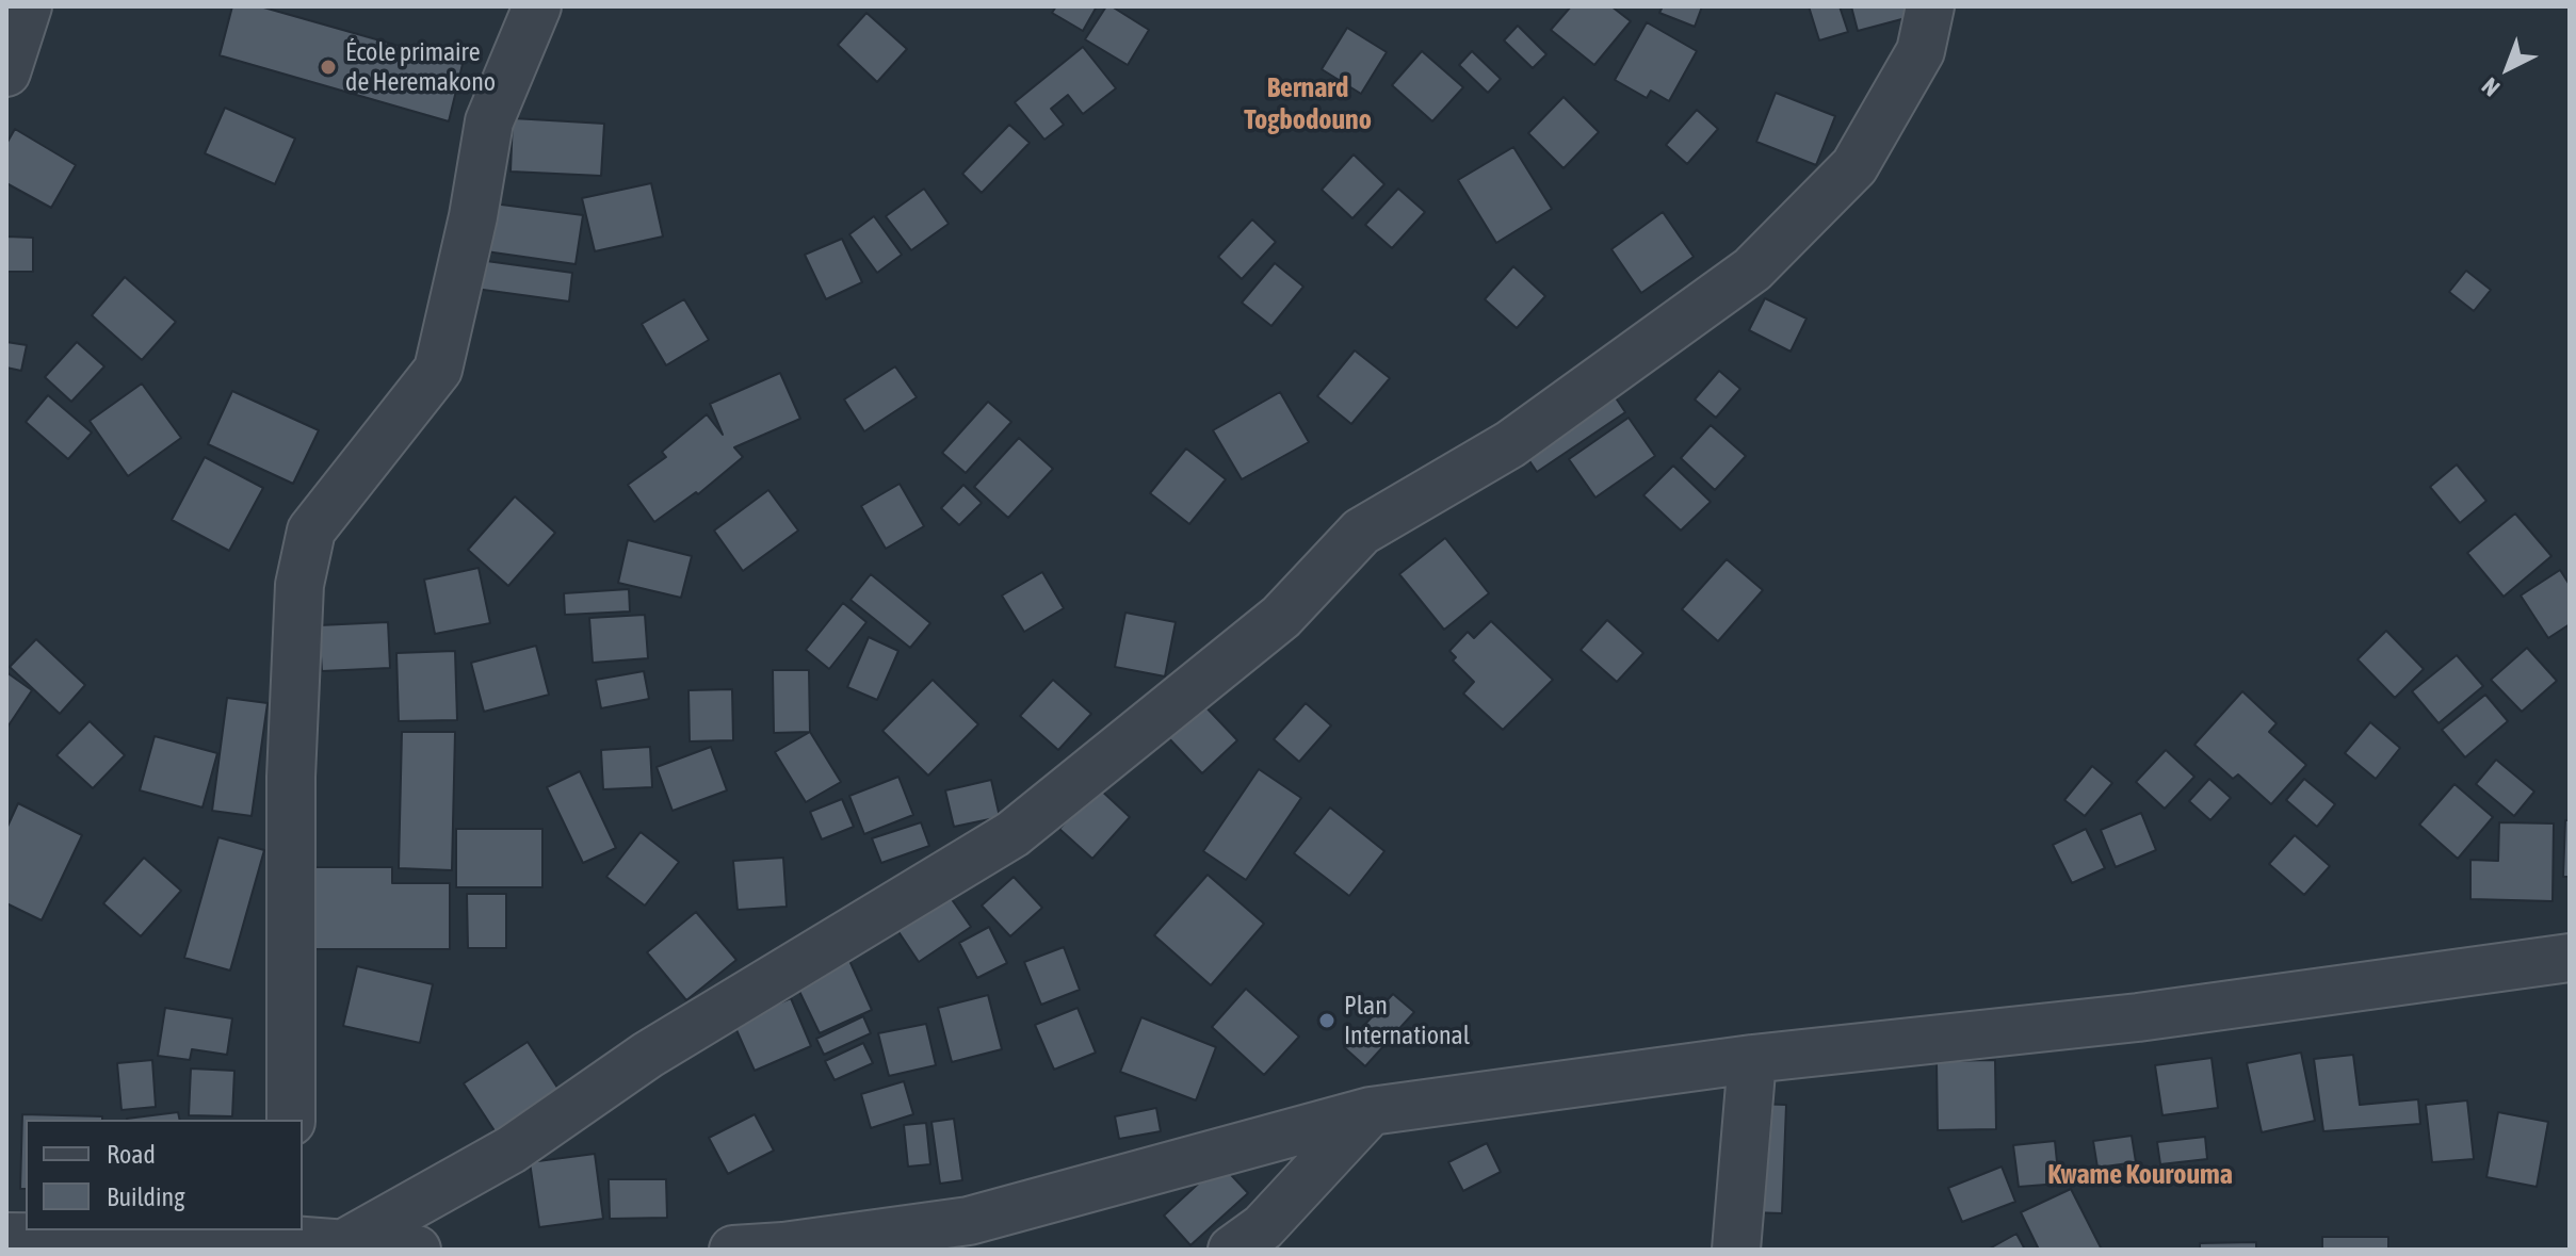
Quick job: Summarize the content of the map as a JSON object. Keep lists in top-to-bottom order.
{
  "districts": ["Bernard Togbodouno", "Kwame Kourouma"],
  "places": ["École primaire de Heremakono", "Plan International"],
  "legend": ["Road", "Building"],
  "north": "bottom left"
}
